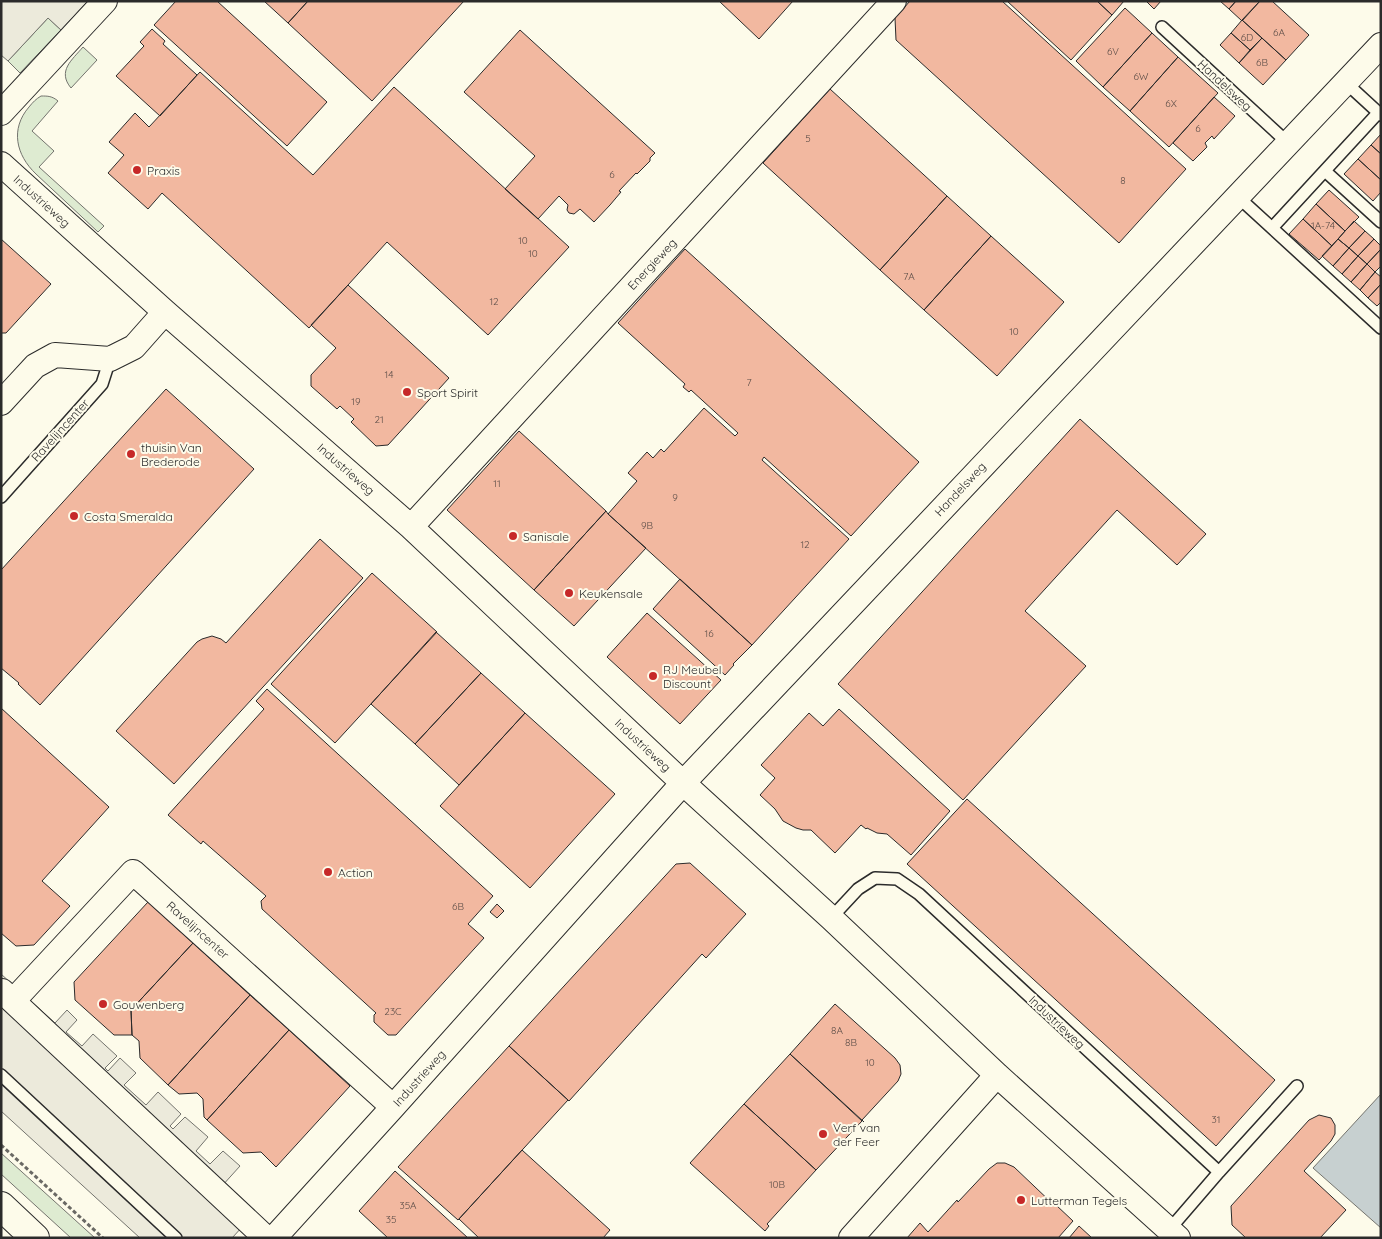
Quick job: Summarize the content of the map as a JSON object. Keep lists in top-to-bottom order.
{
  "streets": {
    "street": [
      "Handelsweg",
      "Industrieweg",
      "Energieweg",
      "Ravelijncenter"
    ]
  },
  "crossings": [
    ["Handelsweg", "Industrieweg"],
    ["Industrieweg", "Energieweg"],
    ["Industrieweg", "Ravelijncenter"]
  ],
  "places": [
    "Praxis",
    "Sport Spirit",
    "thuisin Van Brederode",
    "Costa Smeralda",
    "Sanisale",
    "Keukensale",
    "RJ Meubel Discount",
    "Action",
    "Gouwenberg",
    "Verf van der Feer",
    "Lutterman Tegels"
  ],
  "house_numbers": [
    "6A",
    "6D",
    "6V",
    "6B",
    "6W",
    "6X",
    "6",
    "5",
    "6",
    "8",
    "1A-74",
    "10",
    "10",
    "7A",
    "12",
    "10",
    "14",
    "7",
    "19",
    "21",
    "11",
    "9",
    "9B",
    "12",
    "16",
    "6B",
    "23C",
    "8A",
    "8B",
    "10",
    "31",
    "10B",
    "35A",
    "35"
  ]
}
